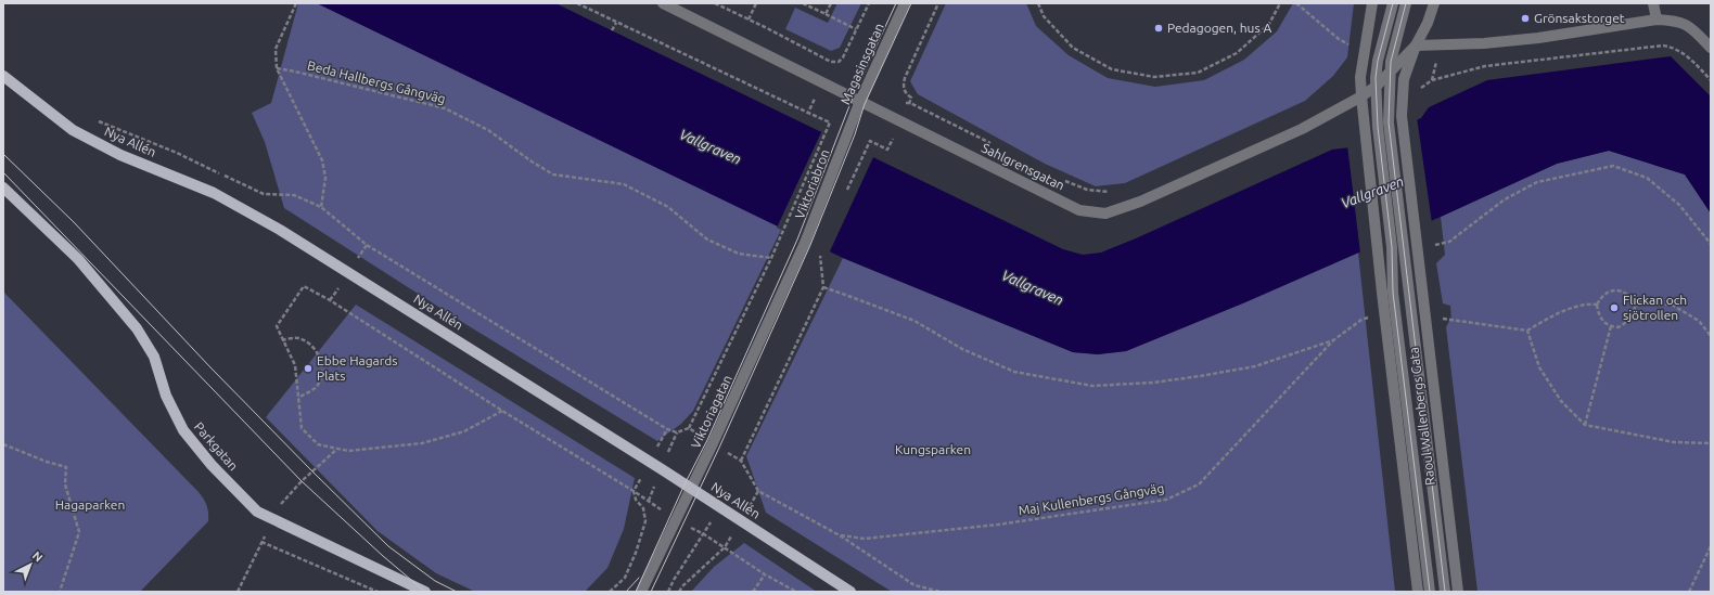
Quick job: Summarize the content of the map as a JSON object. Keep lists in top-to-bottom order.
{
  "streets": {
    "main road": ["Nya Allén", "Parkgatan"],
    "street": [
      "Magasinsgatan",
      "Sahlgrensgatan",
      "Viktoriabron",
      "Viktoriagatan",
      "Raoul Wallenbergs Gata"
    ],
    "path": ["Beda Hallbergs Gångväg", "Maj Kullenbergs Gångväg"]
  },
  "crossings": [
    ["Magasinsgatan", "Sahlgrensgatan"],
    ["Magasinsgatan", "Viktoriabron"],
    ["Nya Allén", "Viktoriagatan"],
    ["Sahlgrensgatan", "Raoul Wallenbergs Gata"],
    ["Viktoriabron", "Viktoriagatan"]
  ],
  "water": ["Vallgraven"],
  "parks": ["Kungsparken", "Hagaparken"],
  "places": [
    "Grönsakstorget",
    "Pedagogen, hus A",
    "Flickan och sjötrollen",
    "Ebbe Hagards Plats"
  ],
  "north": "top right"
}
